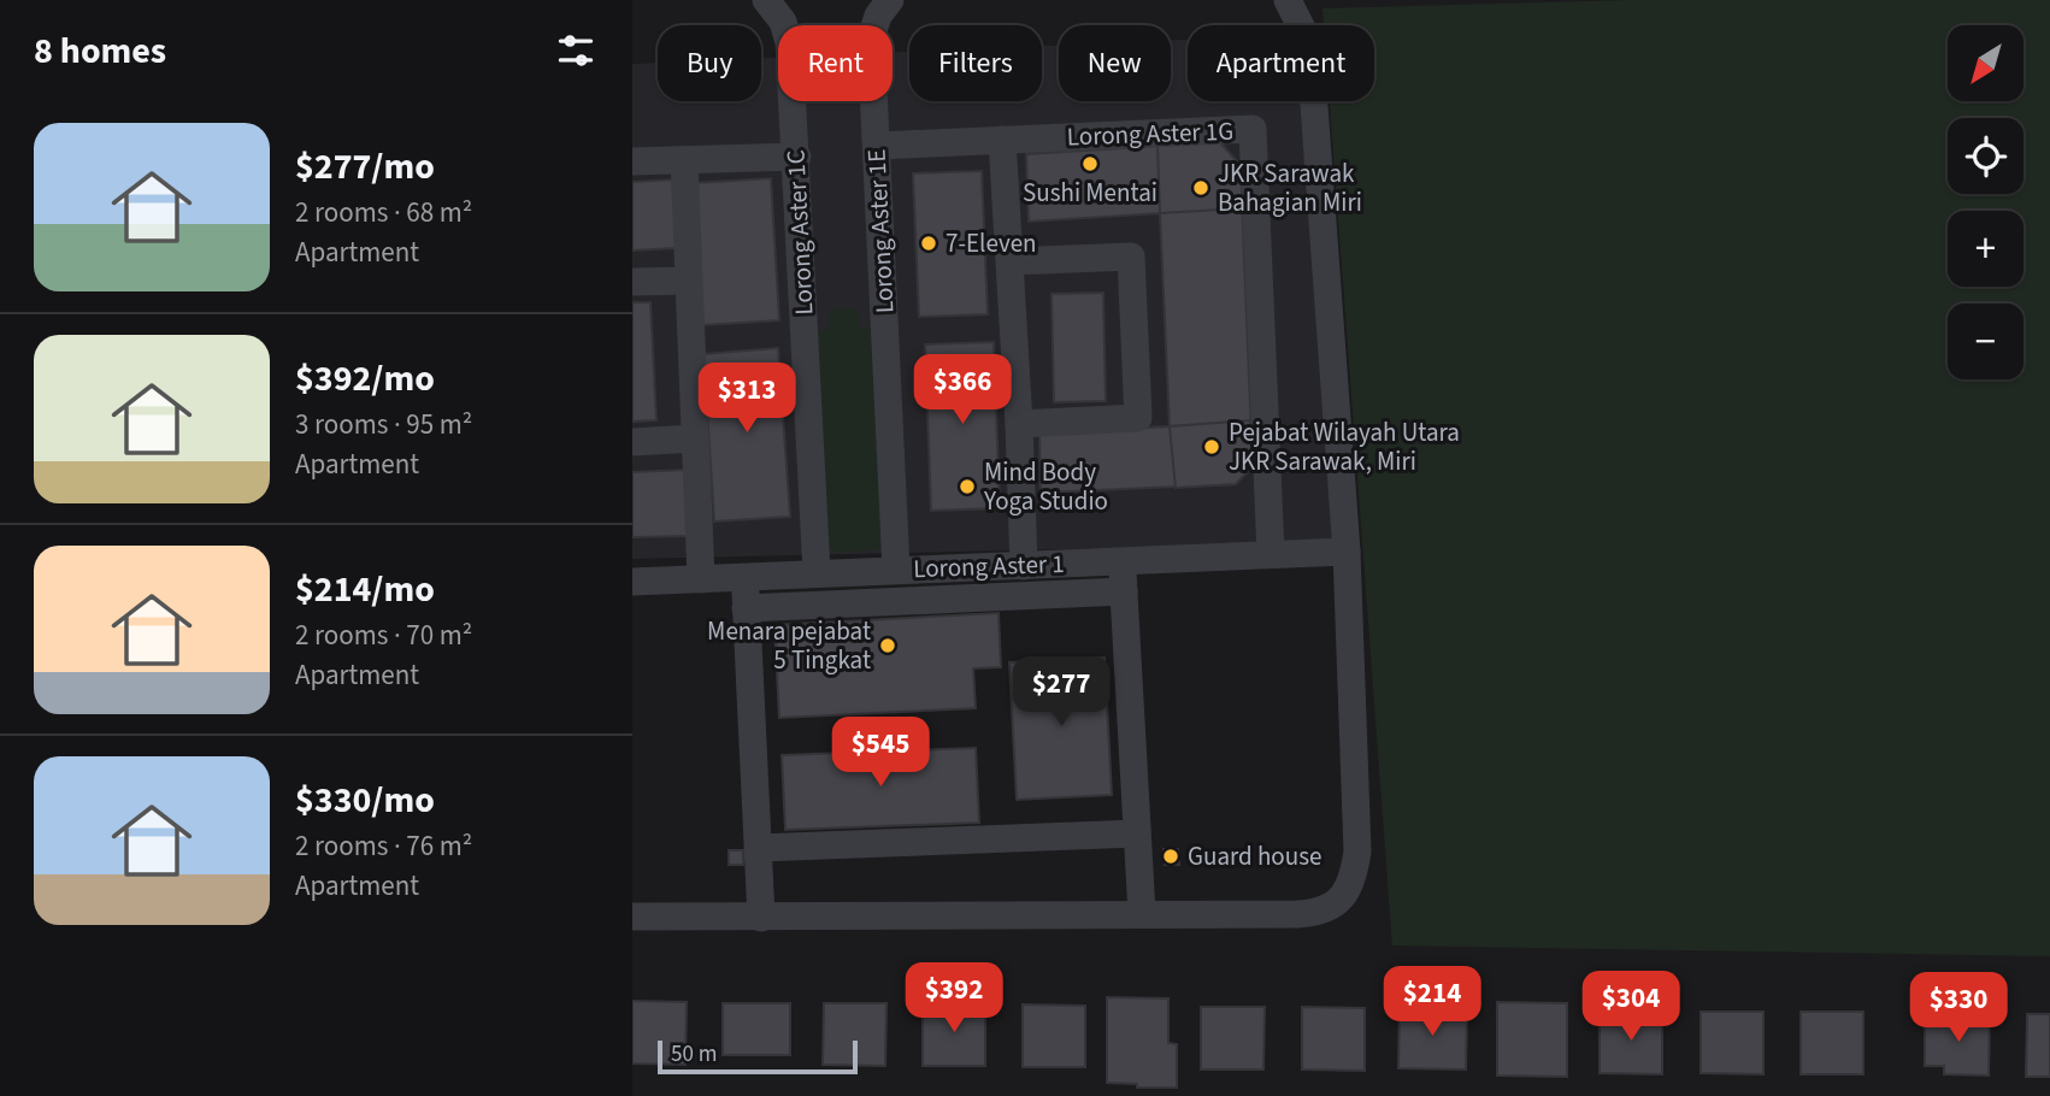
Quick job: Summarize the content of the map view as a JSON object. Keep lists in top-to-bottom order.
{
  "streets": {
    "lane": [
      "Lorong Aster 1G",
      "Lorong Aster 1E",
      "Lorong Aster 1C",
      "Lorong Aster 1"
    ]
  },
  "crossings": [
    ["Lorong Aster 1G", "Lorong Aster 1E"],
    ["Lorong Aster 1G", "Lorong Aster 1"],
    ["Lorong Aster 1E", "Lorong Aster 1"],
    ["Lorong Aster 1C", "Lorong Aster 1"]
  ],
  "places": [
    "Sushi Mentai",
    "JKR Sarawak Bahagian Miri",
    "7-Eleven",
    "Pejabat Wilayah Utara JKR Sarawak, Miri",
    "Mind Body Yoga Studio",
    "Menara pejabat 5 Tingkat",
    "Guard house"
  ],
  "scale_bar": "50 m",
  "north": "bottom left",
  "page": {
    "heading": "8 homes",
    "map_buttons": ["+", "−"],
    "chip": [
      "Buy",
      "Rent",
      "Filters",
      "New",
      "Apartment"
    ],
    "list": [
      {
        "name": "$277/mo",
        "note": "2 rooms · 68 m² · Apartment"
      },
      {
        "name": "$392/mo",
        "note": "3 rooms · 95 m² · Apartment"
      },
      {
        "name": "$214/mo",
        "note": "2 rooms · 70 m² · Apartment"
      },
      {
        "name": "$330/mo",
        "note": "2 rooms · 76 m² · Apartment"
      }
    ],
    "price": [
      "$366",
      "$313",
      "$277",
      "$545",
      "$392",
      "$214",
      "$304",
      "$330"
    ],
    "scale": "50 m"
  }
}
